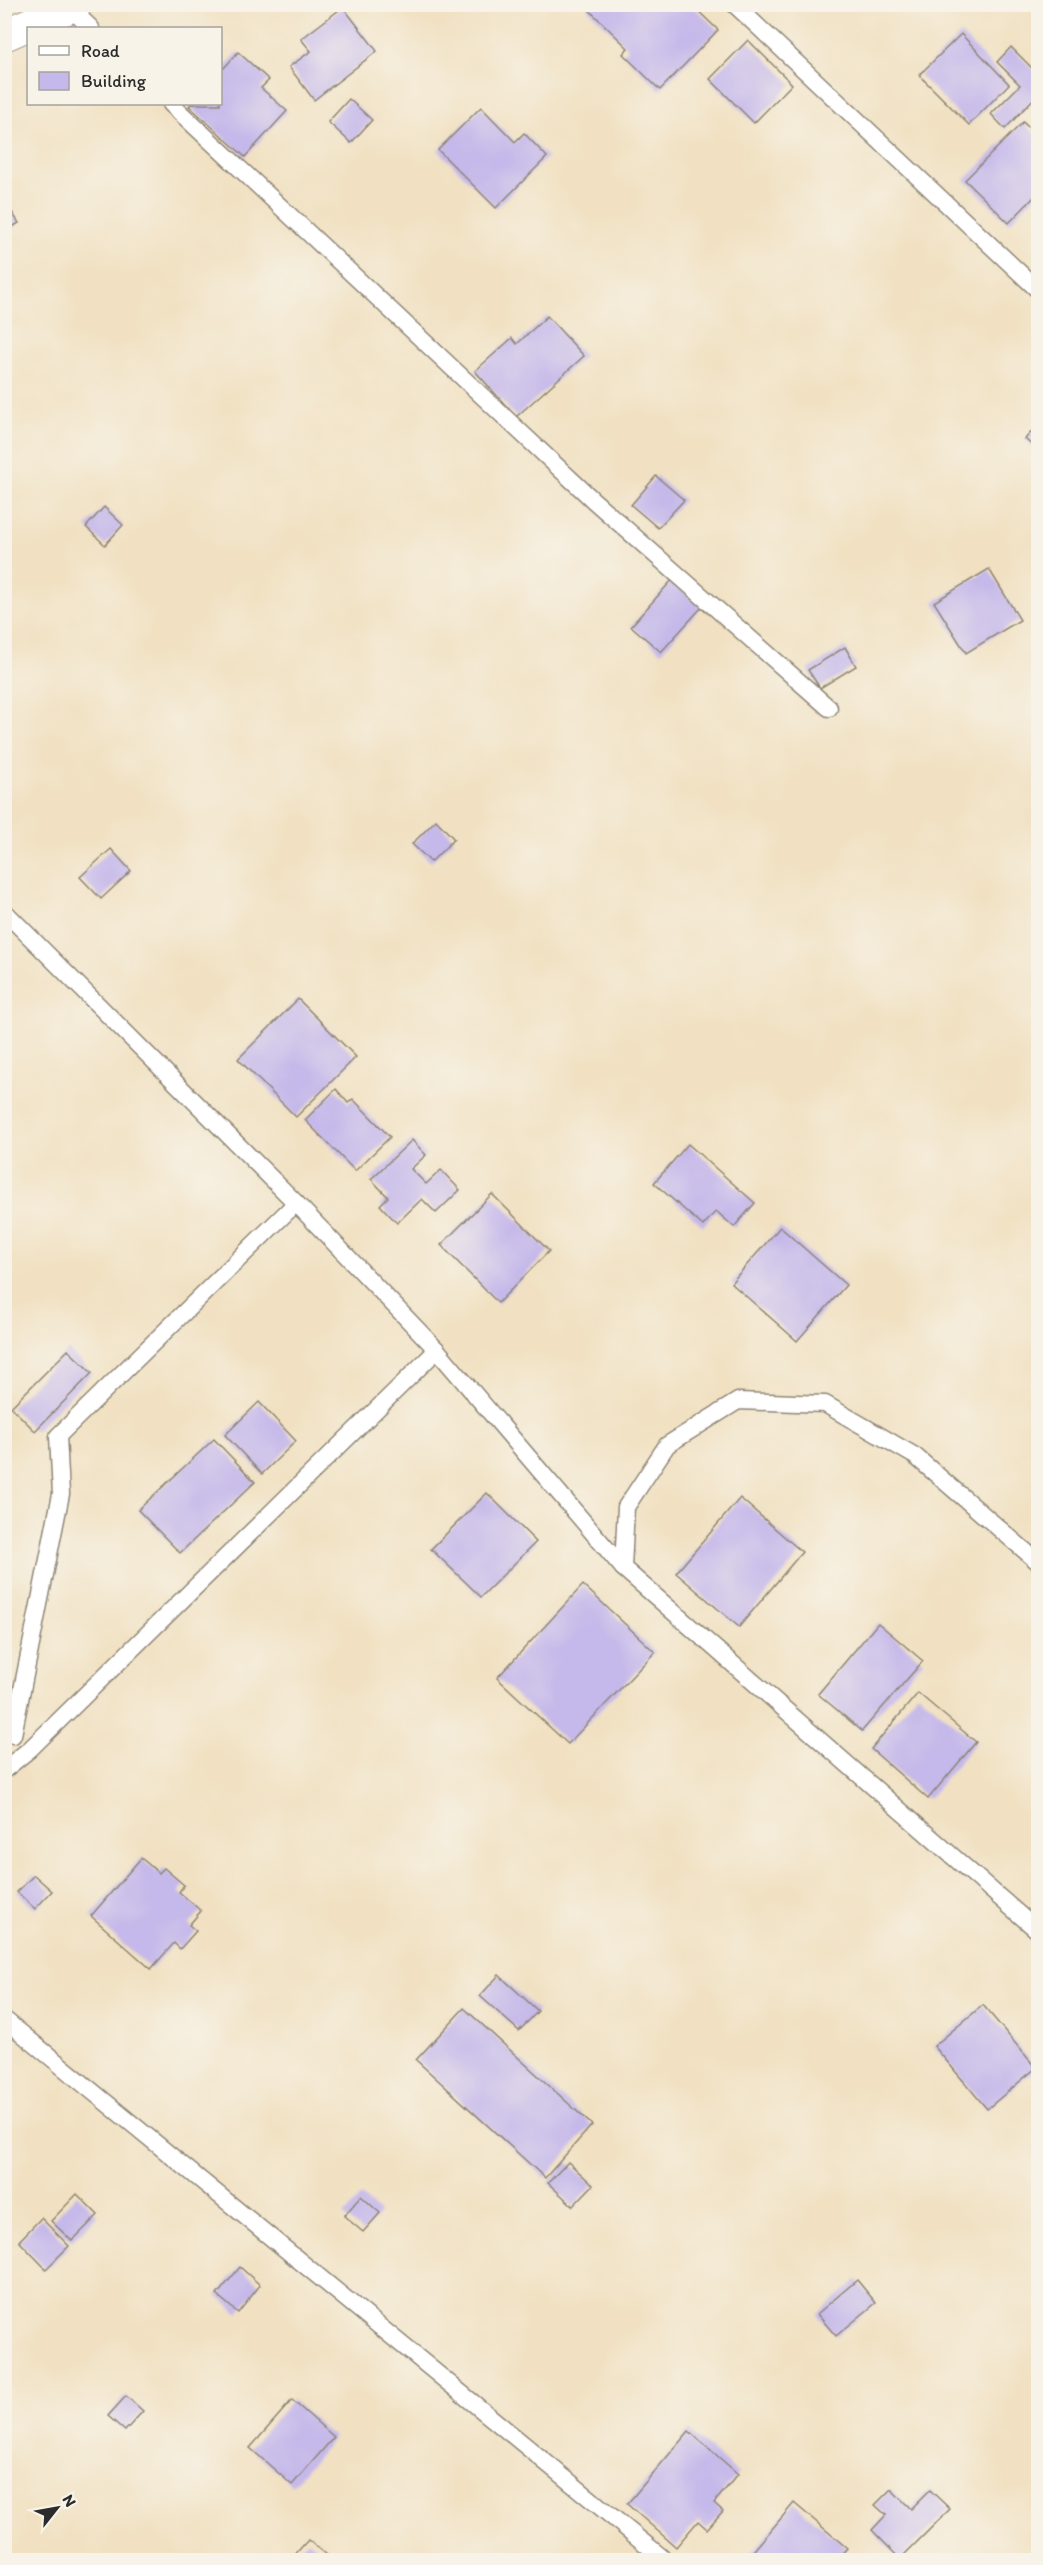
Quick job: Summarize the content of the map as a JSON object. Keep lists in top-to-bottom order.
{
  "legend": ["Road", "Building"],
  "north": "top right"
}
